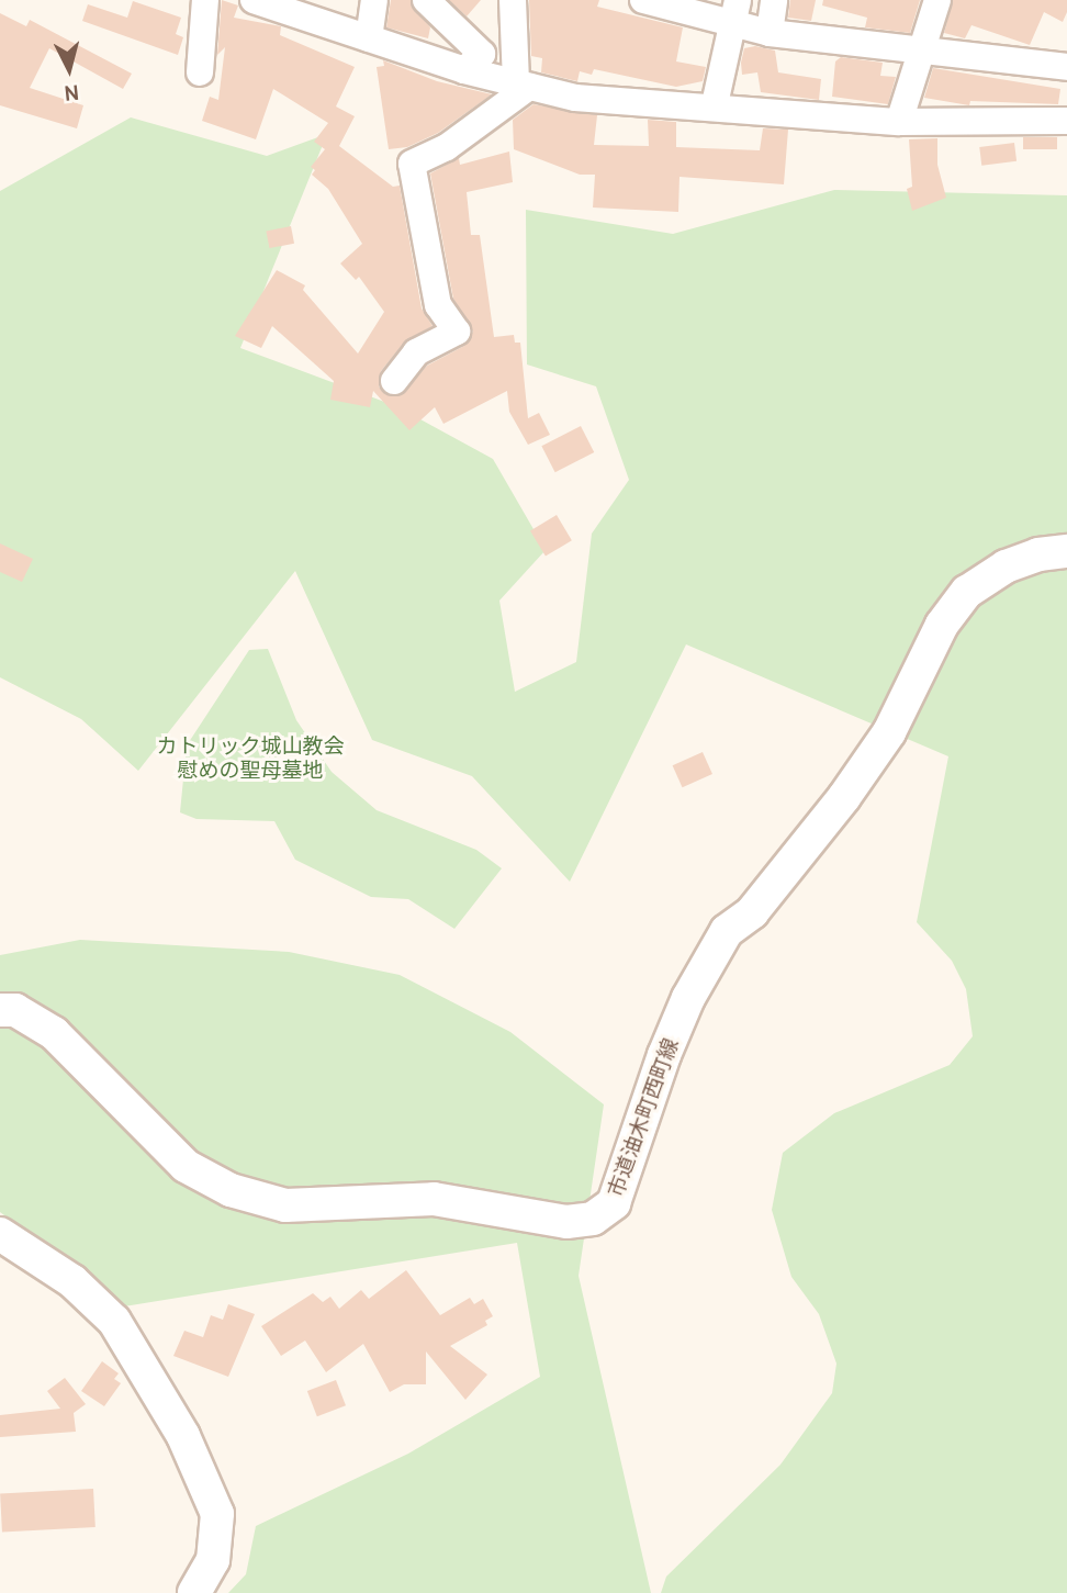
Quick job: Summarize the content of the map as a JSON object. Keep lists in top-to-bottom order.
{
  "streets": {
    "street": ["市道油木町西町線"]
  },
  "parks": ["カトリック城山教会 慰めの聖母墓地"],
  "north": "bottom"
}
